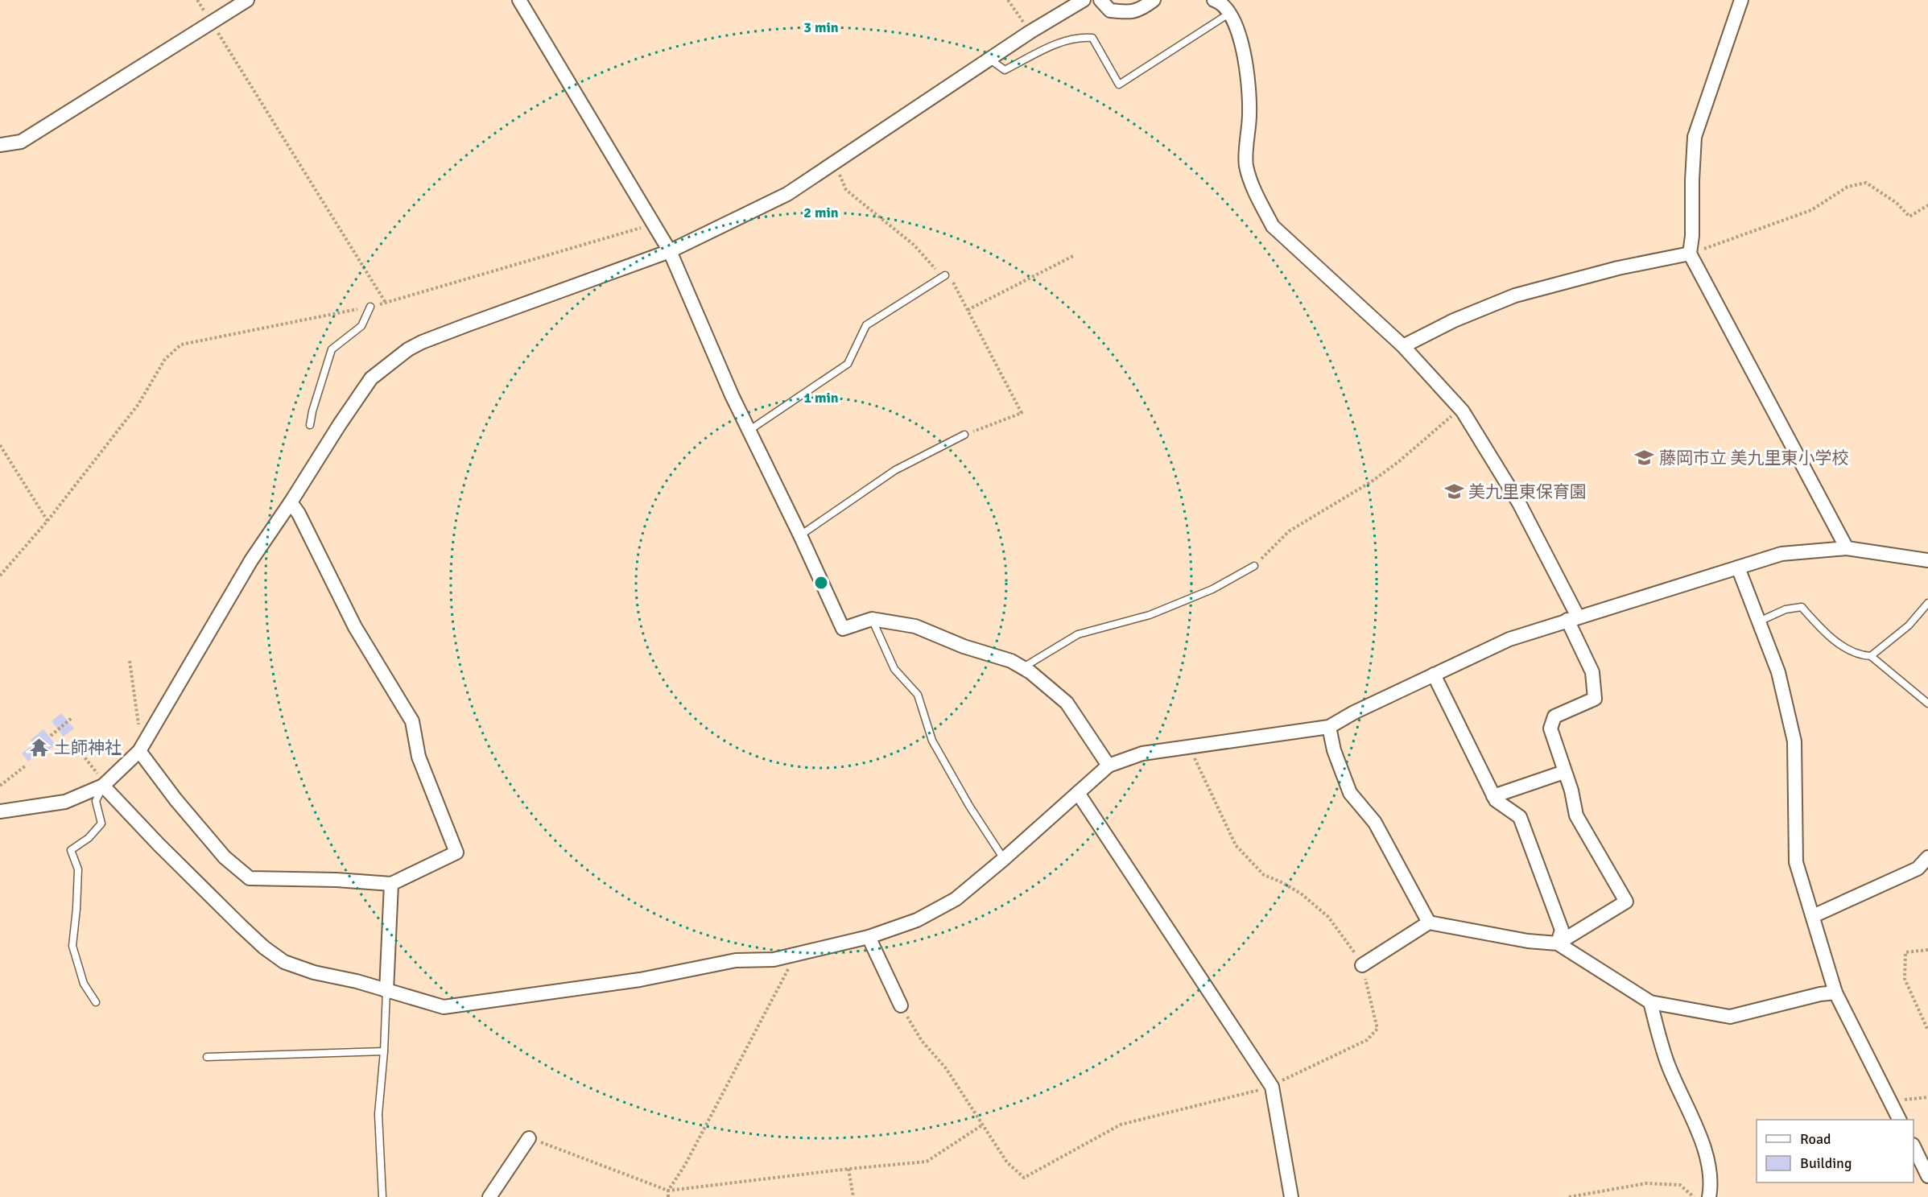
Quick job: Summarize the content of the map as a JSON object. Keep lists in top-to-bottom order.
{
  "places": {
    "school or university": ["藤岡市立 美九里東小学校", "美九里東保育園"],
    "temple": ["土師神社"]
  },
  "legend": ["Road", "Building"],
  "rings": ["3 min", "2 min", "1 min"]
}
